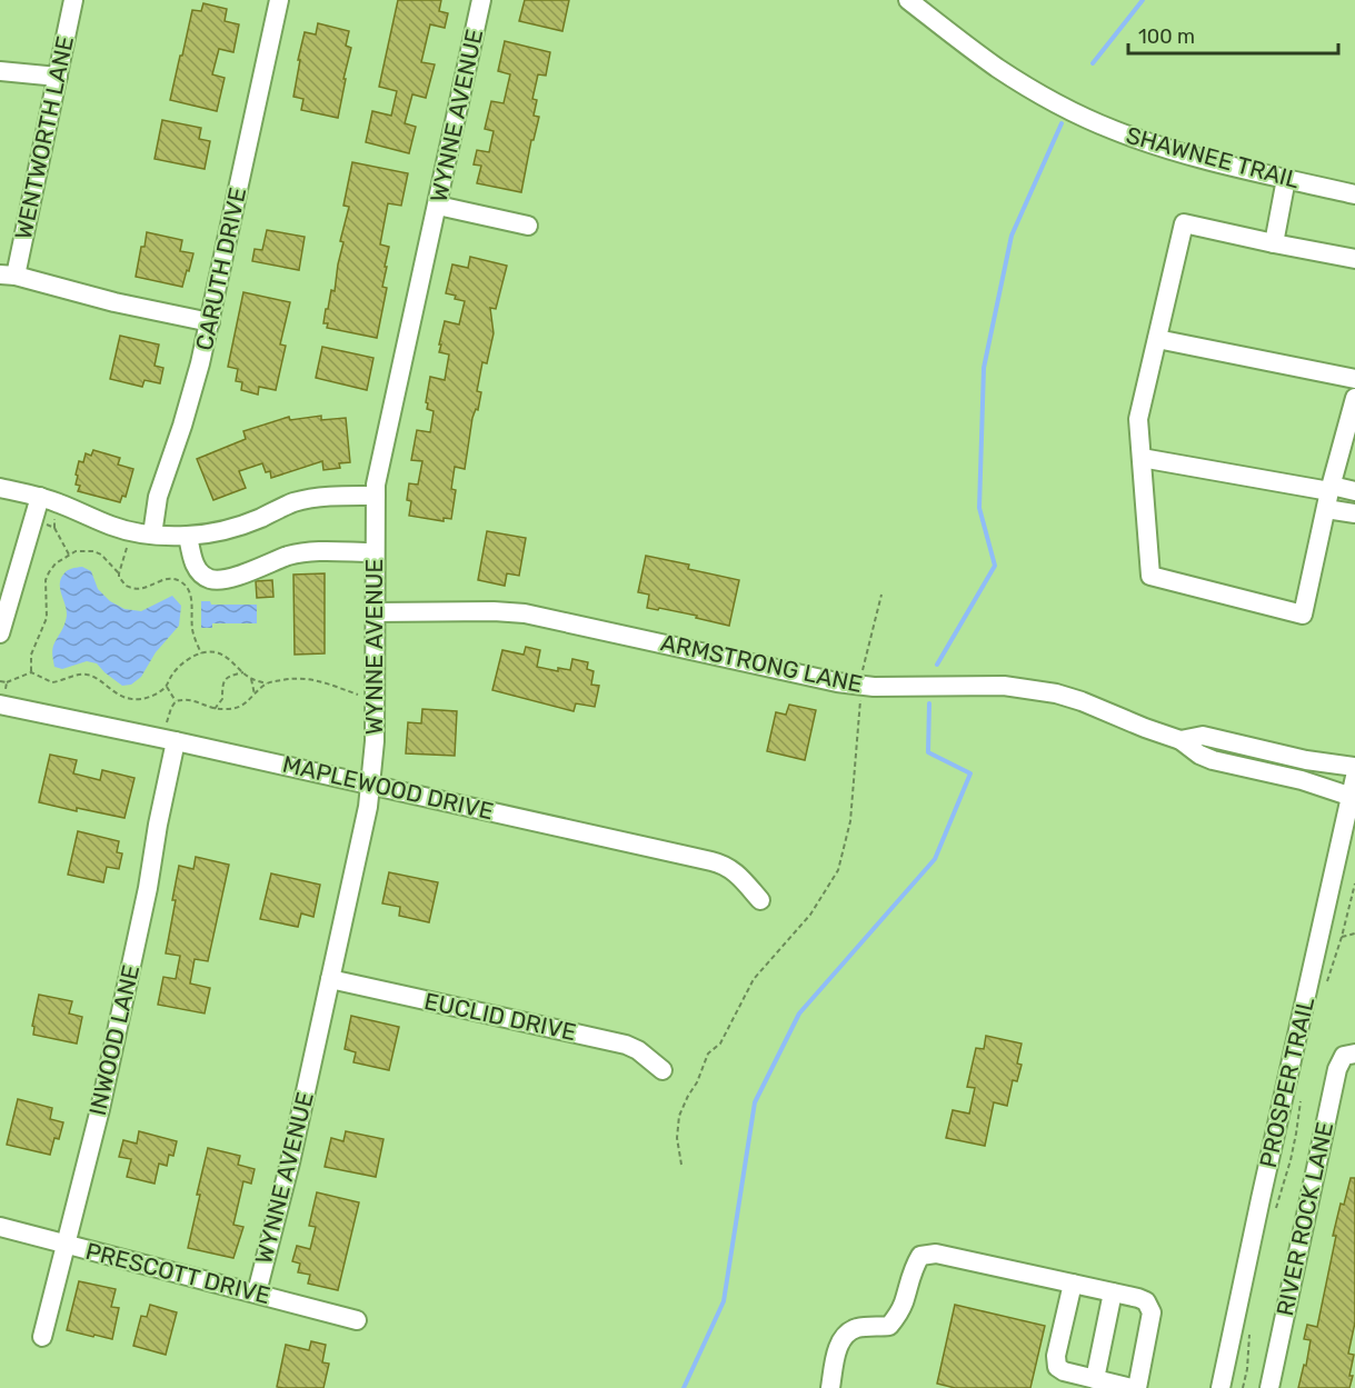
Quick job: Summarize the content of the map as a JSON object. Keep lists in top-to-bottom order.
{
  "streets": {
    "street": [
      "WYNNE AVENUE",
      "WENTWORTH LANE",
      "SHAWNEE TRAIL",
      "CARUTH DRIVE",
      "ARMSTRONG LANE",
      "MAPLEWOOD DRIVE",
      "EUCLID DRIVE",
      "INWOOD LANE",
      "PROSPER TRAIL",
      "RIVER ROCK LANE",
      "PRESCOTT DRIVE"
    ]
  },
  "crossings": [
    ["WYNNE AVENUE", "ARMSTRONG LANE"],
    ["WYNNE AVENUE", "MAPLEWOOD DRIVE"],
    ["WYNNE AVENUE", "EUCLID DRIVE"],
    ["WYNNE AVENUE", "PRESCOTT DRIVE"],
    ["ARMSTRONG LANE", "PROSPER TRAIL"],
    ["MAPLEWOOD DRIVE", "INWOOD LANE"],
    ["INWOOD LANE", "PRESCOTT DRIVE"]
  ],
  "scale_bar": "100 m"
}
